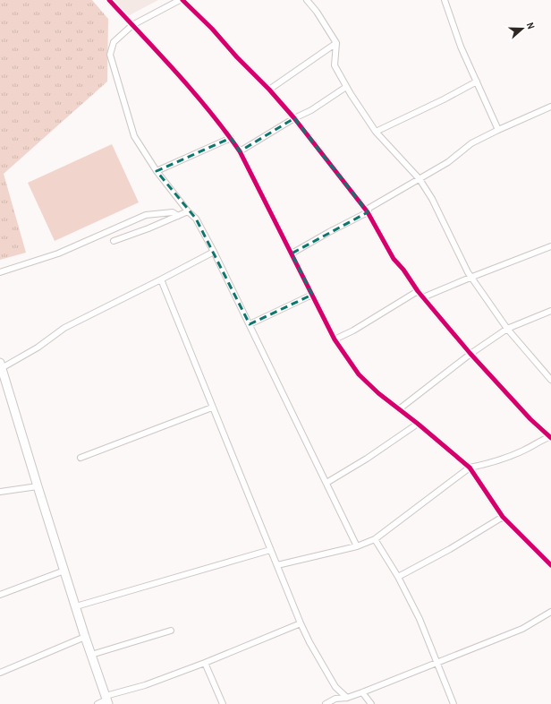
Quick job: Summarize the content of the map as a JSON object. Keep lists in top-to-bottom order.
{
  "north": "right"
}
